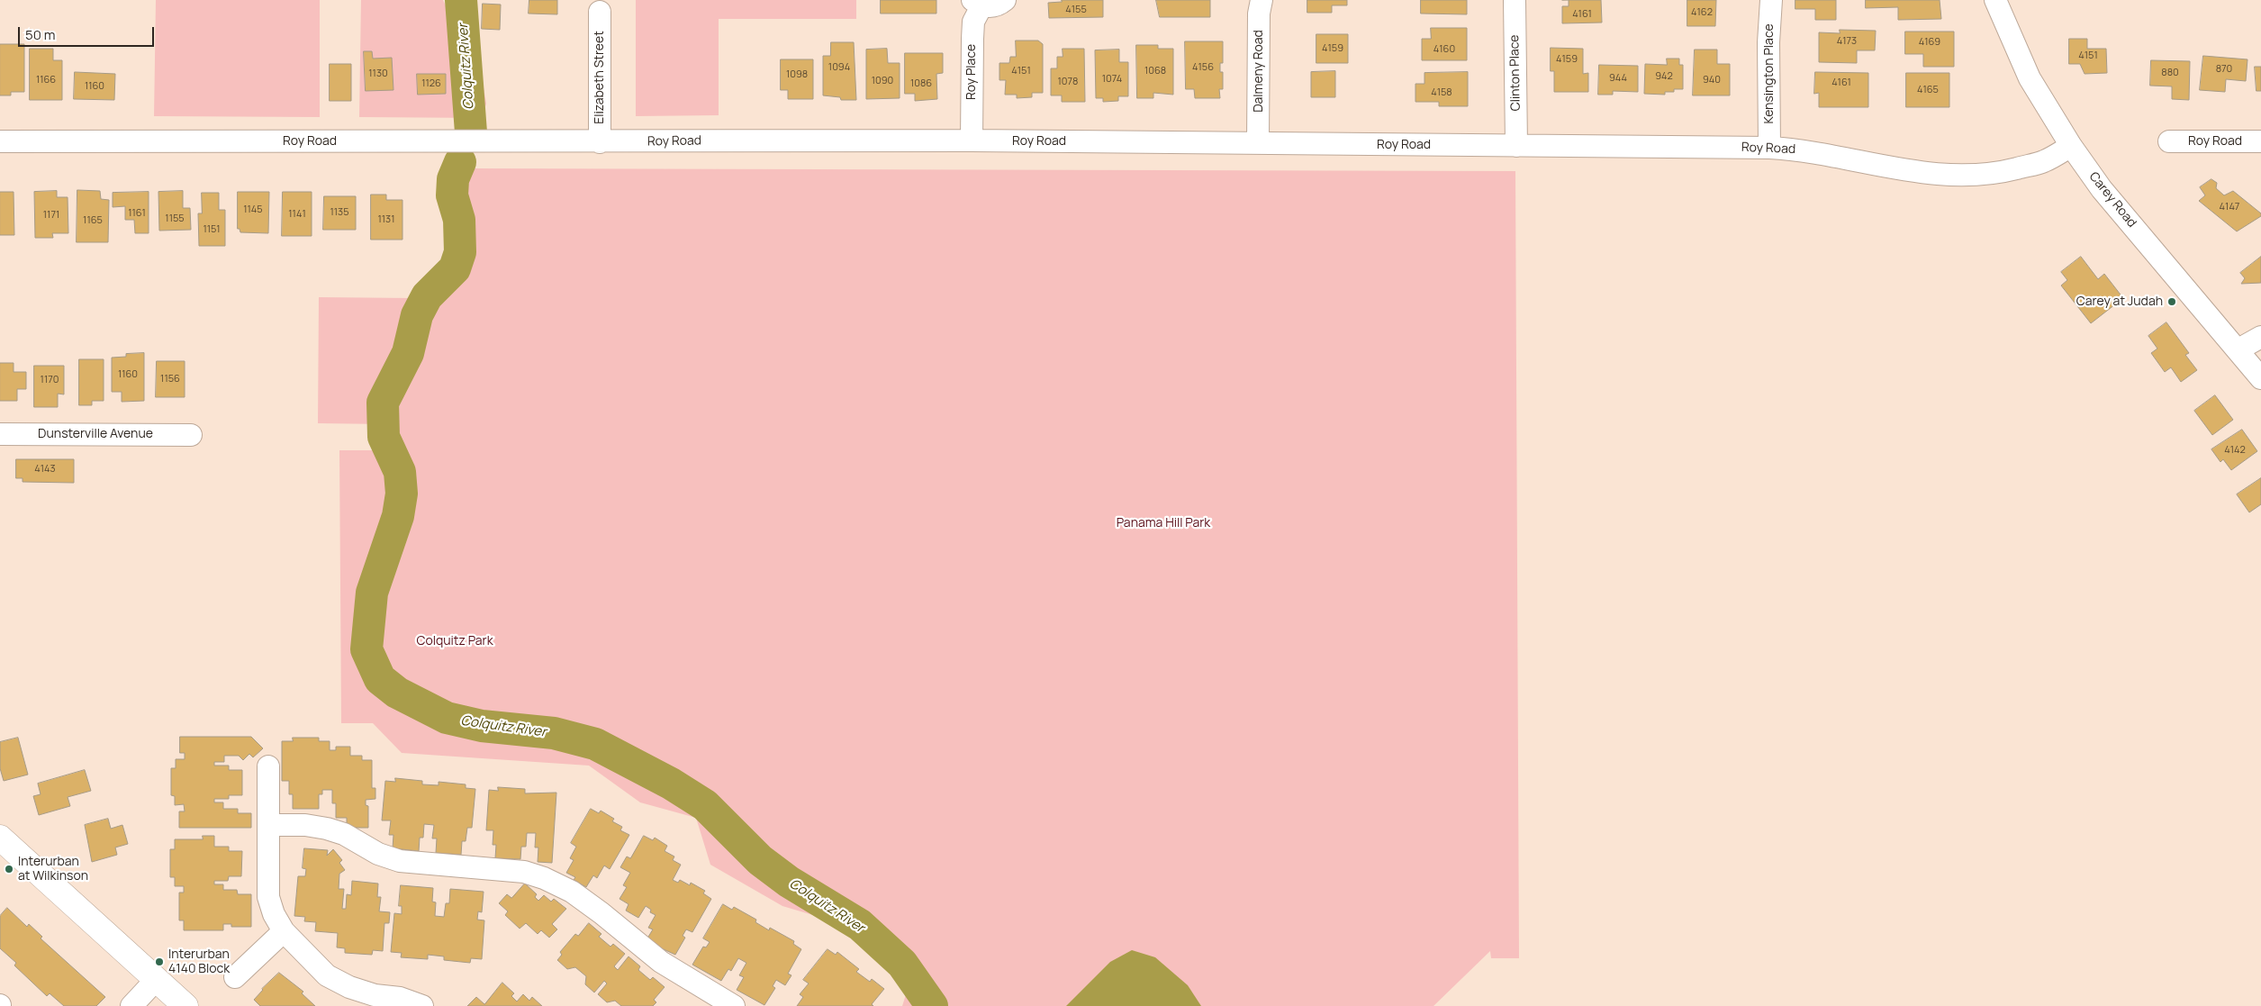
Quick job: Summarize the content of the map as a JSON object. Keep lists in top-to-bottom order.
{
  "streets": {
    "street": [
      "Dalmeny Road",
      "Roy Place",
      "Clinton Place",
      "Kensington Place",
      "Elizabeth Street",
      "Roy Road",
      "Carey Road",
      "Dunsterville Avenue"
    ]
  },
  "crossings": [
    ["Dalmeny Road", "Roy Road"],
    ["Roy Place", "Roy Road"],
    ["Clinton Place", "Roy Road"],
    ["Kensington Place", "Roy Road"],
    ["Elizabeth Street", "Roy Road"],
    ["Roy Road", "Carey Road"]
  ],
  "water": ["Colquitz River"],
  "parks": ["Panama Hill Park", "Colquitz Park"],
  "places": ["Carey at Judah", "Interurban at Wilkinson", "Interurban 4140 Block"],
  "house_numbers": [
    "4155",
    "4162",
    "4161",
    "4173",
    "4169",
    "4159",
    "4160",
    "4151",
    "4159",
    "1094",
    "4156",
    "870",
    "4151",
    "1068",
    "880",
    "1130",
    "1098",
    "942",
    "944",
    "1074",
    "1166",
    "940",
    "1090",
    "1078",
    "4161",
    "1126",
    "1086",
    "1160",
    "4165",
    "4158",
    "4147",
    "1145",
    "1135",
    "1161",
    "1141",
    "1171",
    "1155",
    "1131",
    "1165",
    "1151",
    "1160",
    "1156",
    "1170",
    "4142",
    "4143"
  ],
  "scale_bar": "50 m"
}
